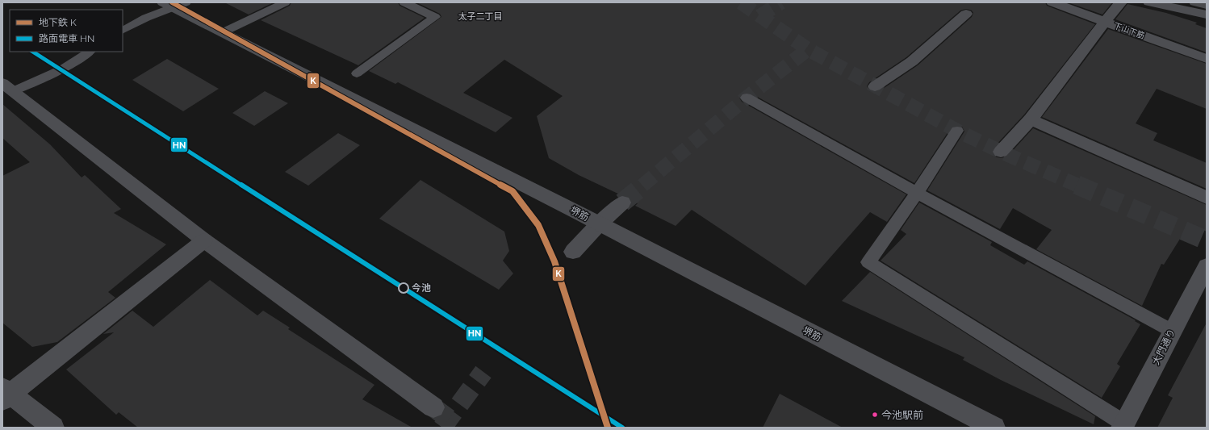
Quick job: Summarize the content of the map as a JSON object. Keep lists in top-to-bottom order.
{
  "streets": {
    "street": ["下山下筋", "堺筋", "大門通り"]
  },
  "districts": ["太子二丁目"],
  "places": ["今池", "今池駅前"],
  "lines": ["metro line K", "tram line HN"],
  "legend": ["地下鉄 K", "路面電車 HN"]
}
